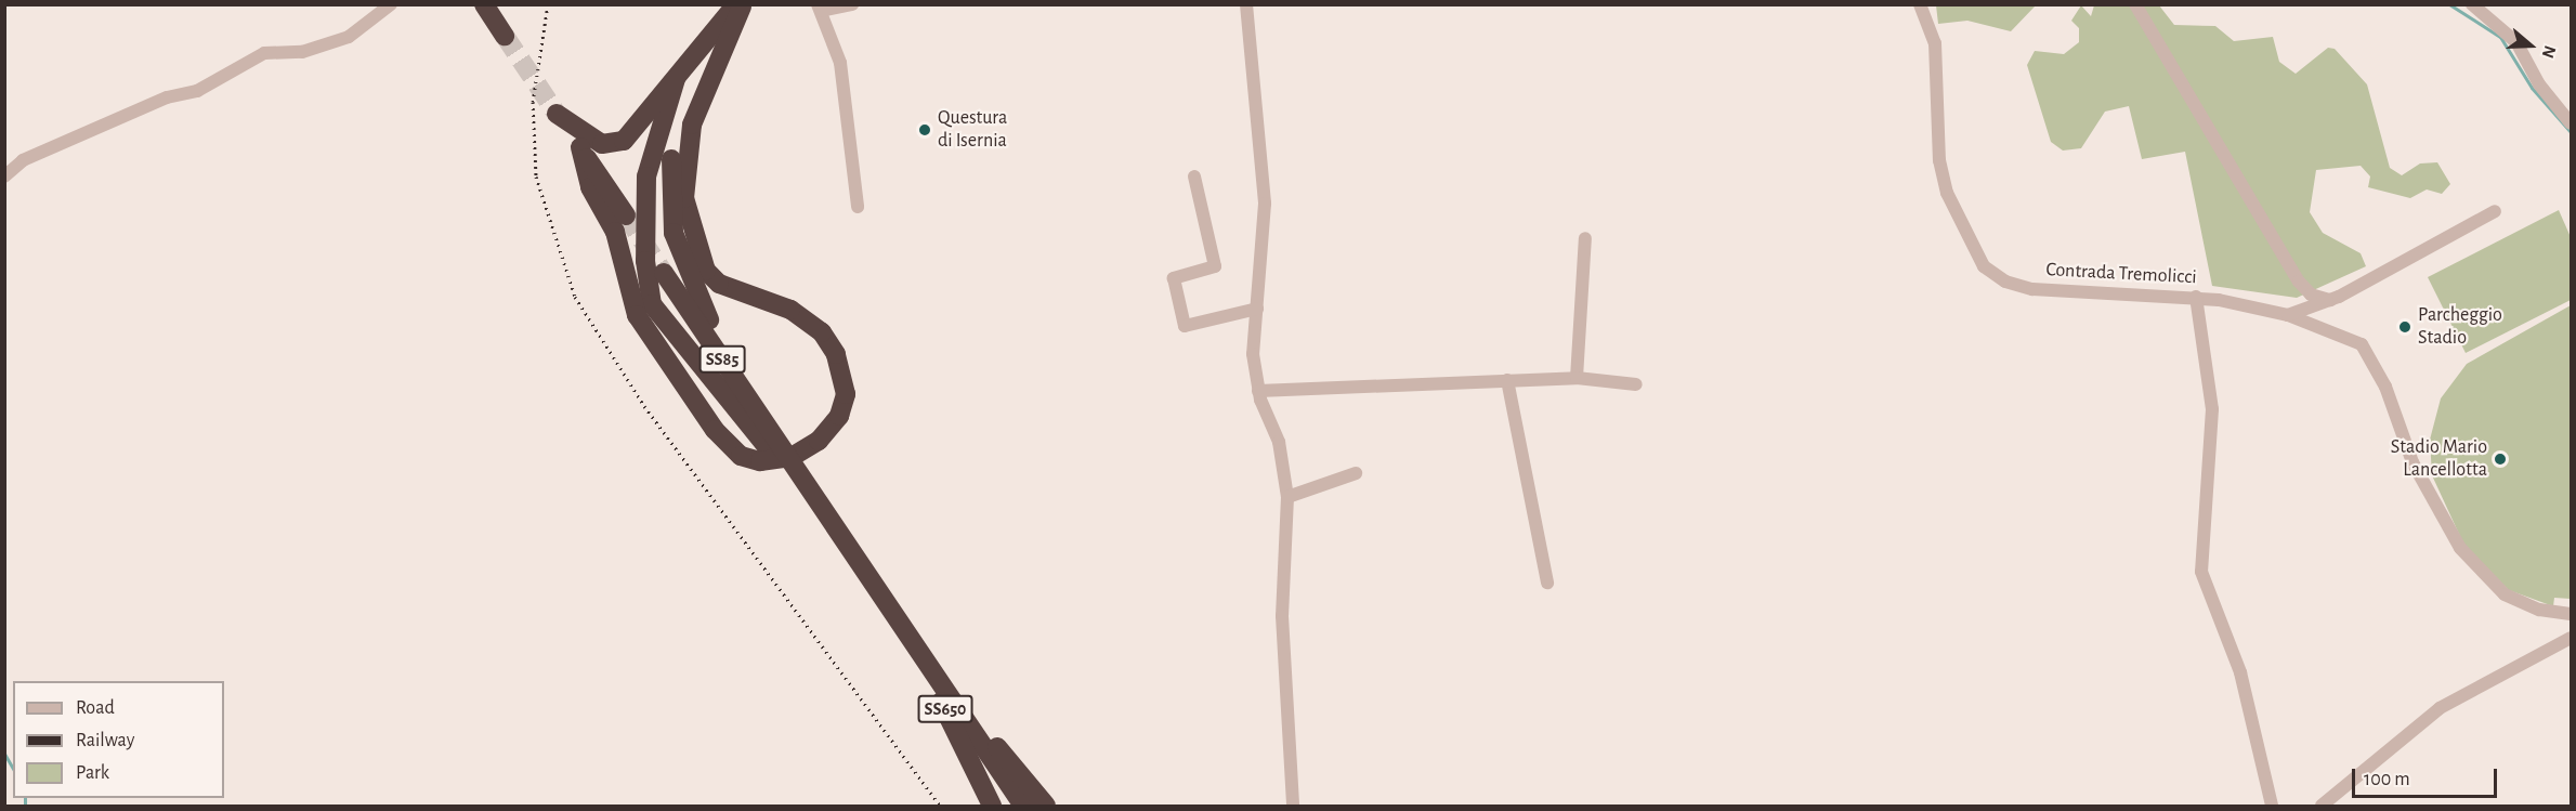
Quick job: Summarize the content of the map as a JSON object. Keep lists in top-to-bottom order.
{
  "streets": {
    "highway": ["SS85", "SS650"],
    "street": ["Contrada Tremolicci"]
  },
  "places": ["Questura di Isernia", "Parcheggio Stadio", "Stadio Mario Lancellotta"],
  "legend": ["Road", "Railway", "Park"],
  "scale_bar": "100 m",
  "north": "right"
}
